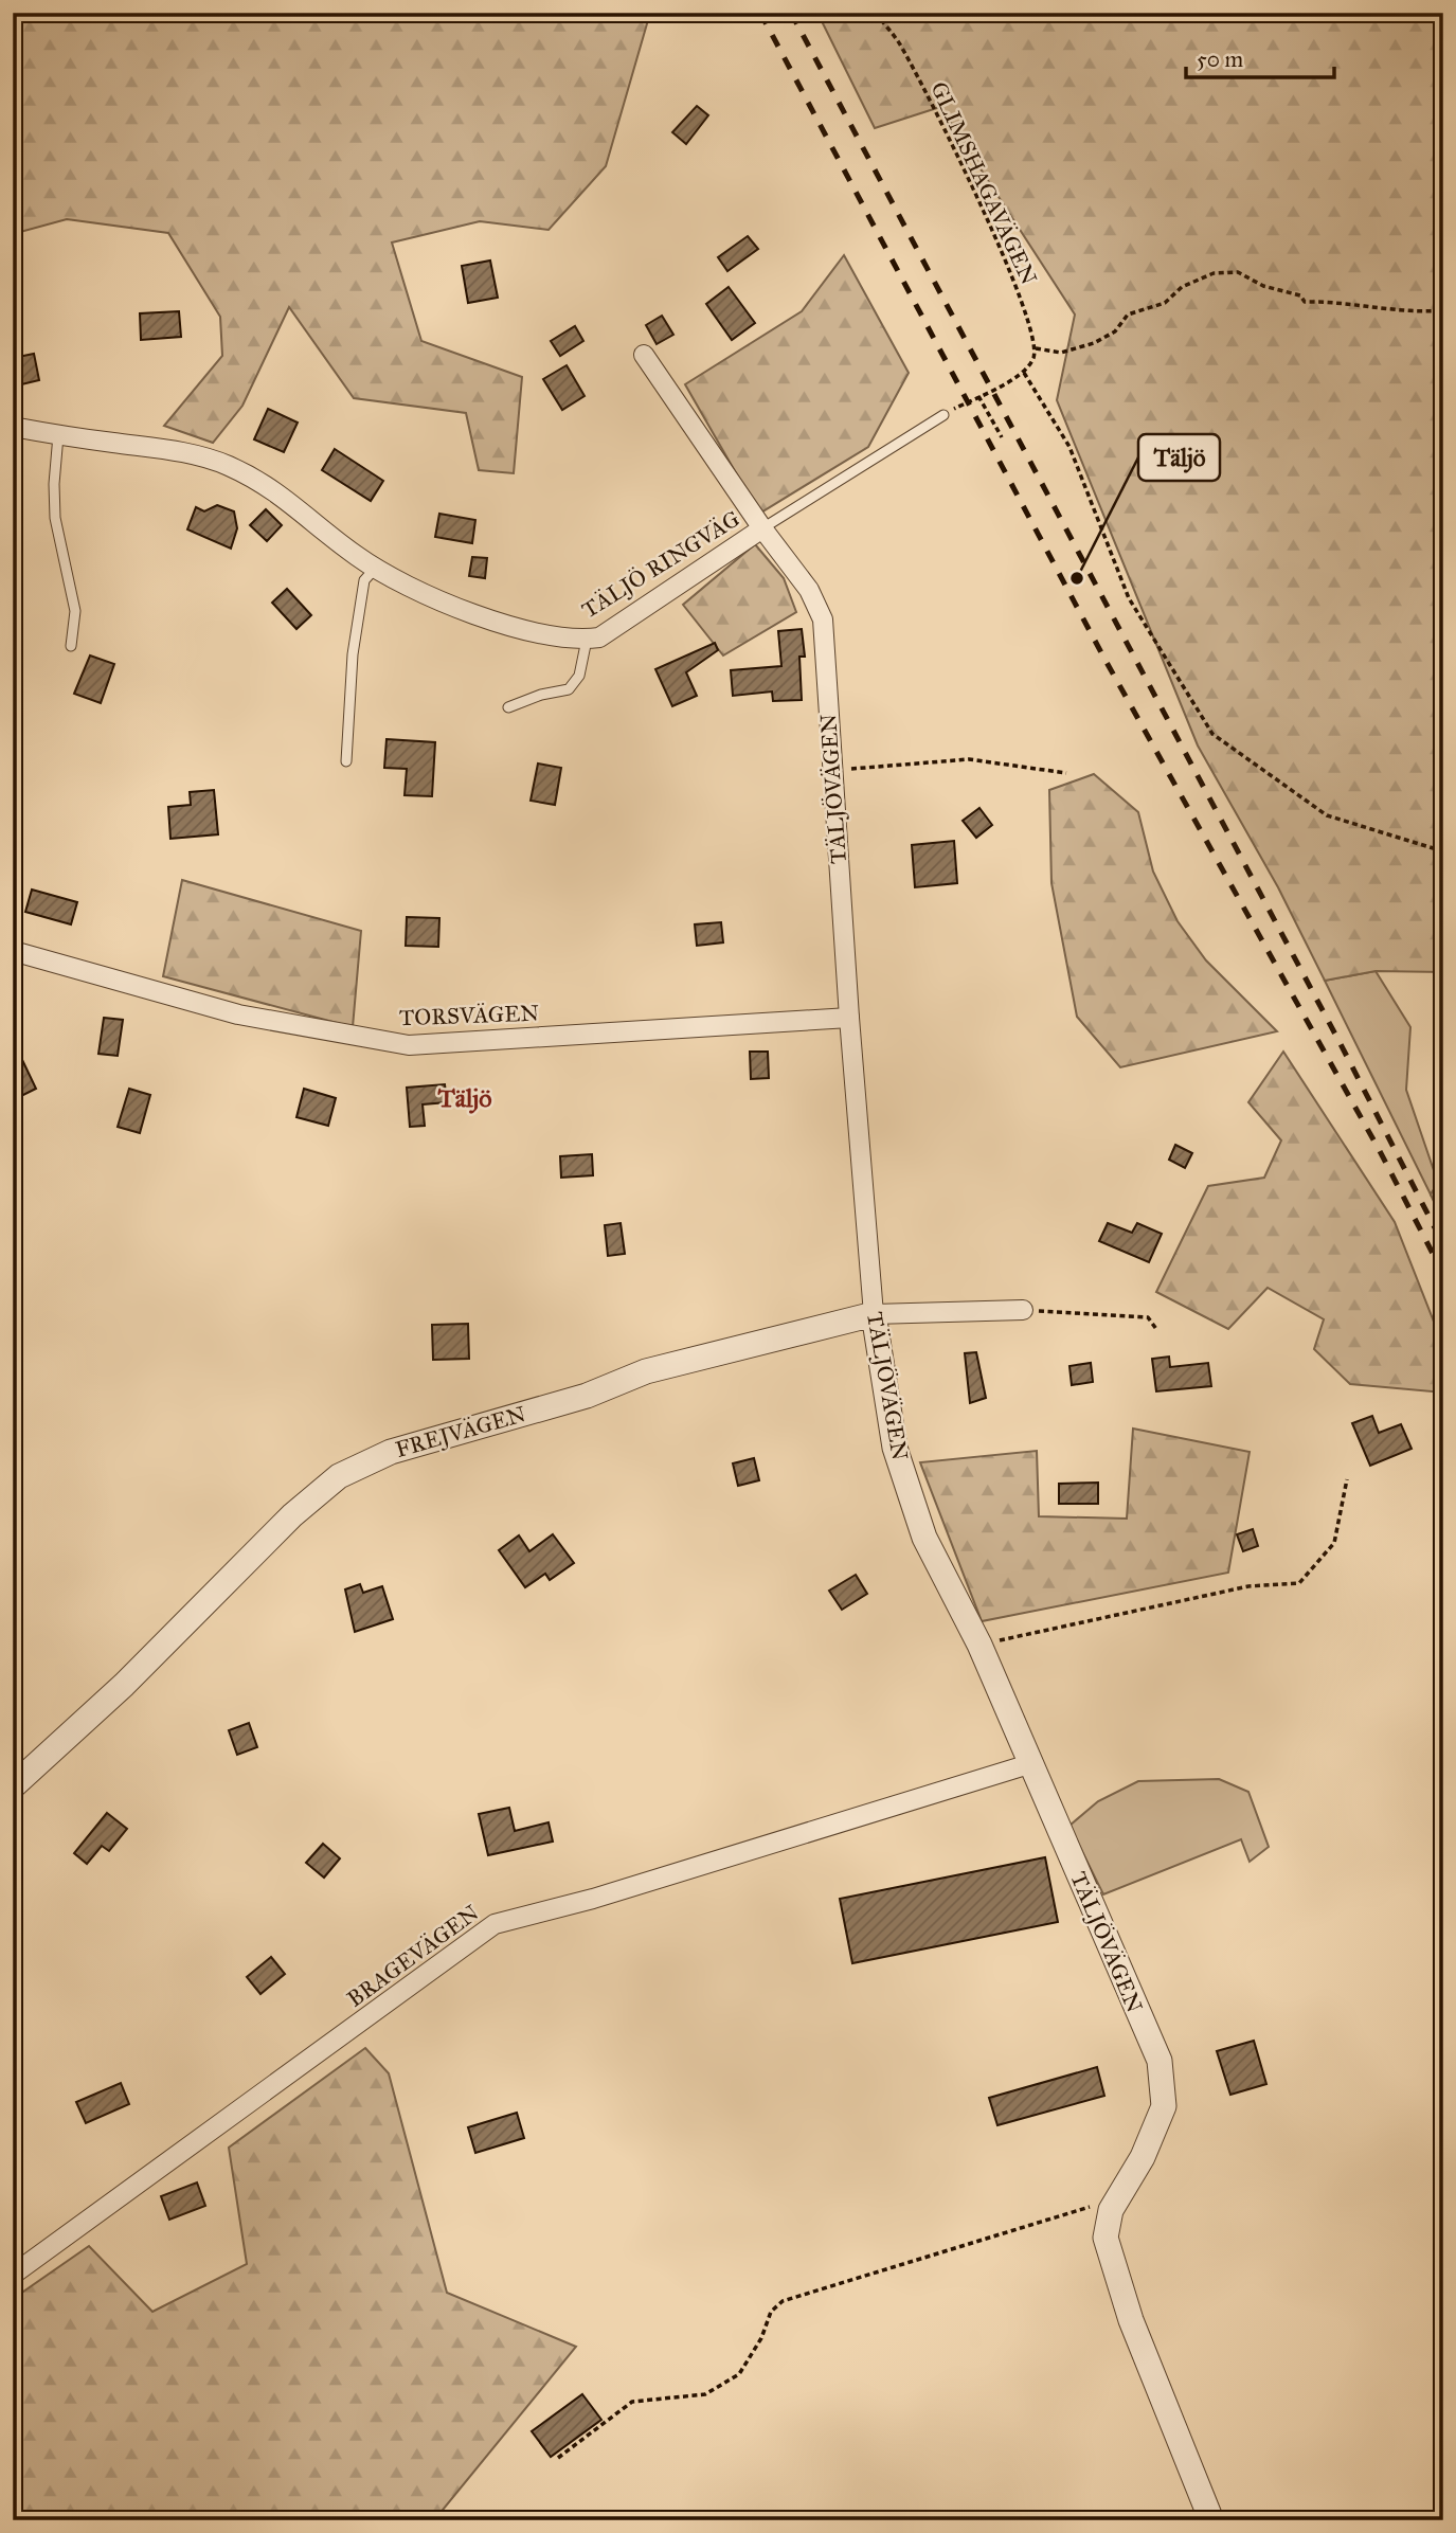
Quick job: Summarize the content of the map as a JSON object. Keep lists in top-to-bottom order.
{
  "streets": {
    "street": [
      "TÄLJÖ RINGVÄG",
      "TÄLJÖVÄGEN",
      "TORSVÄGEN",
      "FREJVÄGEN",
      "BRAGEVÄGEN"
    ],
    "path": ["GLIMSHAGAVÄGEN"]
  },
  "crossings": [
    ["TÄLJÖ RINGVÄG", "TÄLJÖVÄGEN"],
    ["TÄLJÖVÄGEN", "TORSVÄGEN"],
    ["TÄLJÖVÄGEN", "FREJVÄGEN"],
    ["TÄLJÖVÄGEN", "BRAGEVÄGEN"]
  ],
  "districts": ["Täljö"],
  "places": ["Täljö"],
  "scale_bar": "50 m"
}
